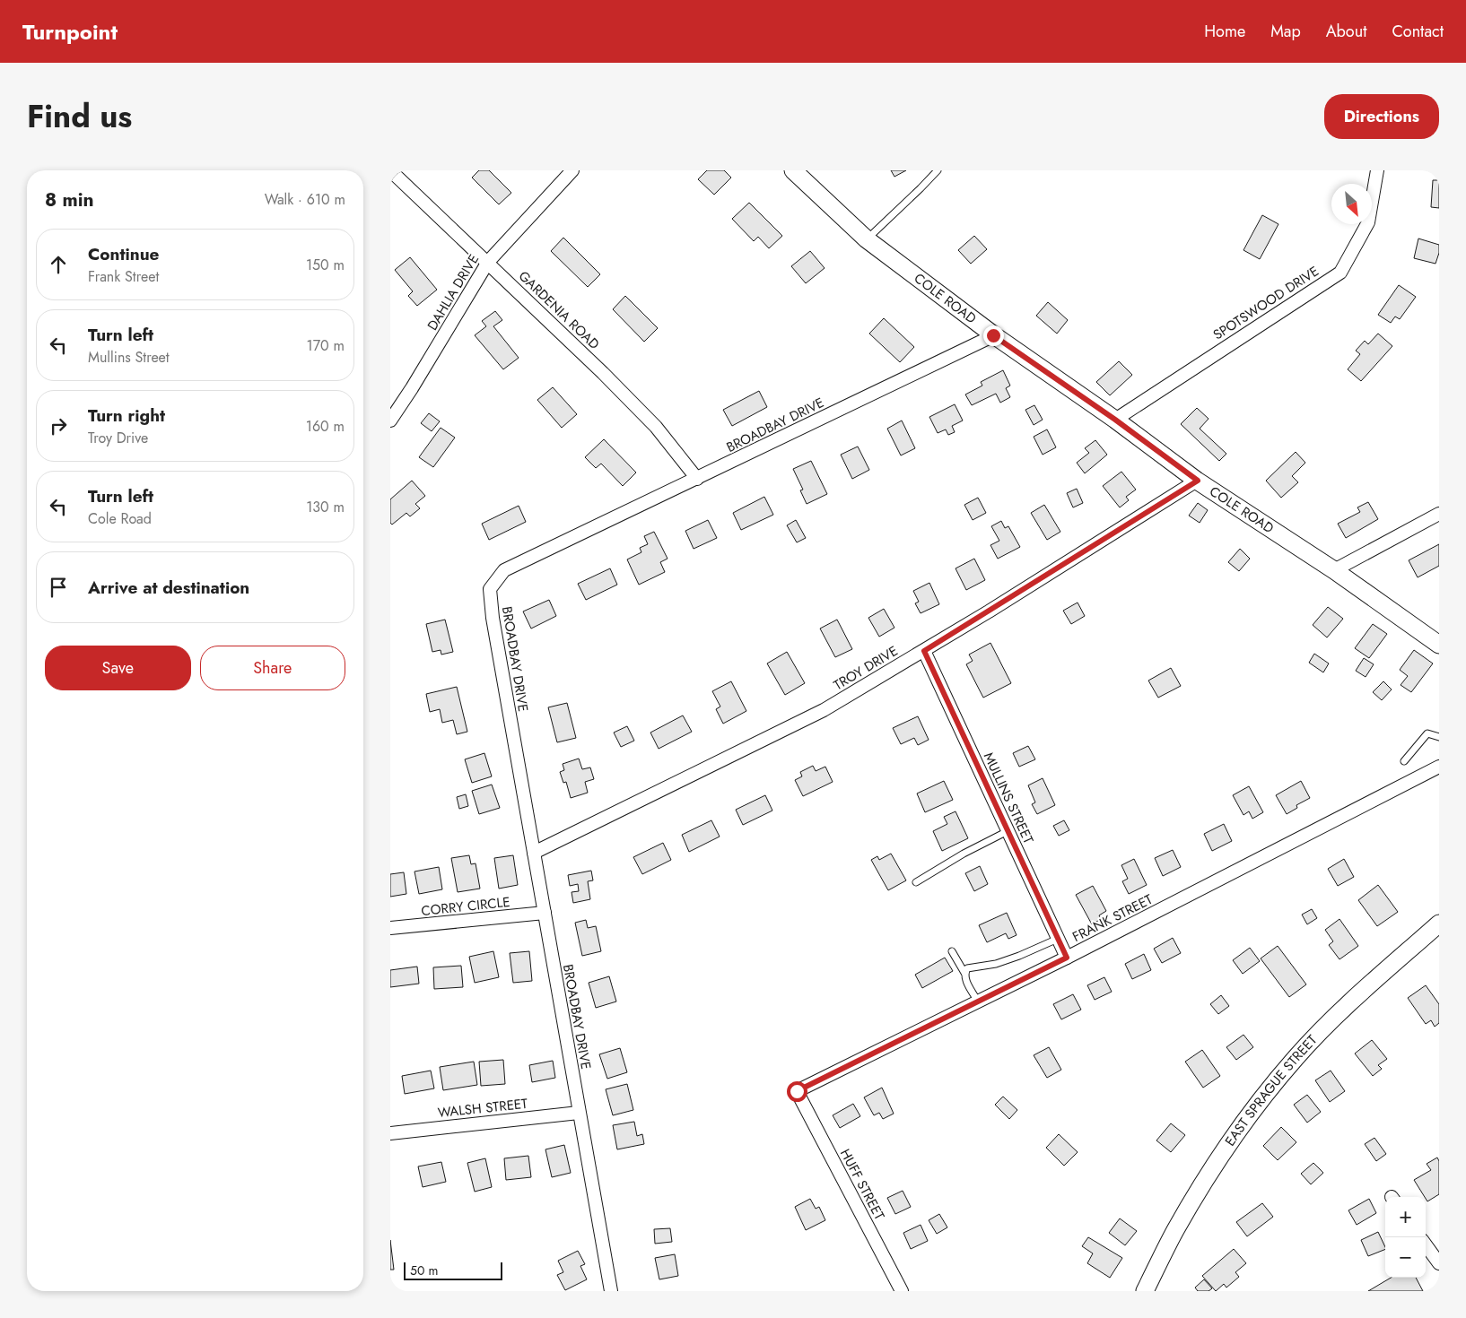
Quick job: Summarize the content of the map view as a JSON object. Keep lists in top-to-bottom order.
{
  "streets": {
    "street": [
      "DAHLIA DRIVE",
      "COLE ROAD",
      "SPOTSWOOD DRIVE",
      "GARDENIA ROAD",
      "BROADBAY DRIVE",
      "TROY DRIVE",
      "MULLINS STREET",
      "CORRY CIRCLE",
      "FRANK STREET",
      "EAST SPRAGUE STREET",
      "WALSH STREET",
      "HUFF STREET"
    ]
  },
  "crossings": [
    ["DAHLIA DRIVE", "GARDENIA ROAD"],
    ["COLE ROAD", "SPOTSWOOD DRIVE"],
    ["COLE ROAD", "BROADBAY DRIVE"],
    ["COLE ROAD", "TROY DRIVE"],
    ["GARDENIA ROAD", "BROADBAY DRIVE"],
    ["BROADBAY DRIVE", "TROY DRIVE"],
    ["BROADBAY DRIVE", "CORRY CIRCLE"],
    ["BROADBAY DRIVE", "WALSH STREET"],
    ["TROY DRIVE", "MULLINS STREET"],
    ["MULLINS STREET", "FRANK STREET"],
    ["FRANK STREET", "HUFF STREET"]
  ],
  "scale_bar": "50 m",
  "north": "bottom right",
  "page": {
    "header": "Turnpoint",
    "nav": [
      "Home",
      "Map",
      "About",
      "Contact"
    ],
    "title": "Find us",
    "buttons": [
      "Directions",
      ["Save", "Share"]
    ],
    "heading": ["8 min", "Walk · 610 m"],
    "list": [
      ["Continue", "Frank Street", "150 m"],
      ["Turn left", "Mullins Street", "170 m"],
      ["Turn right", "Troy Drive", "160 m"],
      ["Turn left", "Cole Road", "130 m"],
      "Arrive at destination"
    ],
    "map_buttons": ["+", "−"],
    "scale": "50 m"
  }
}
